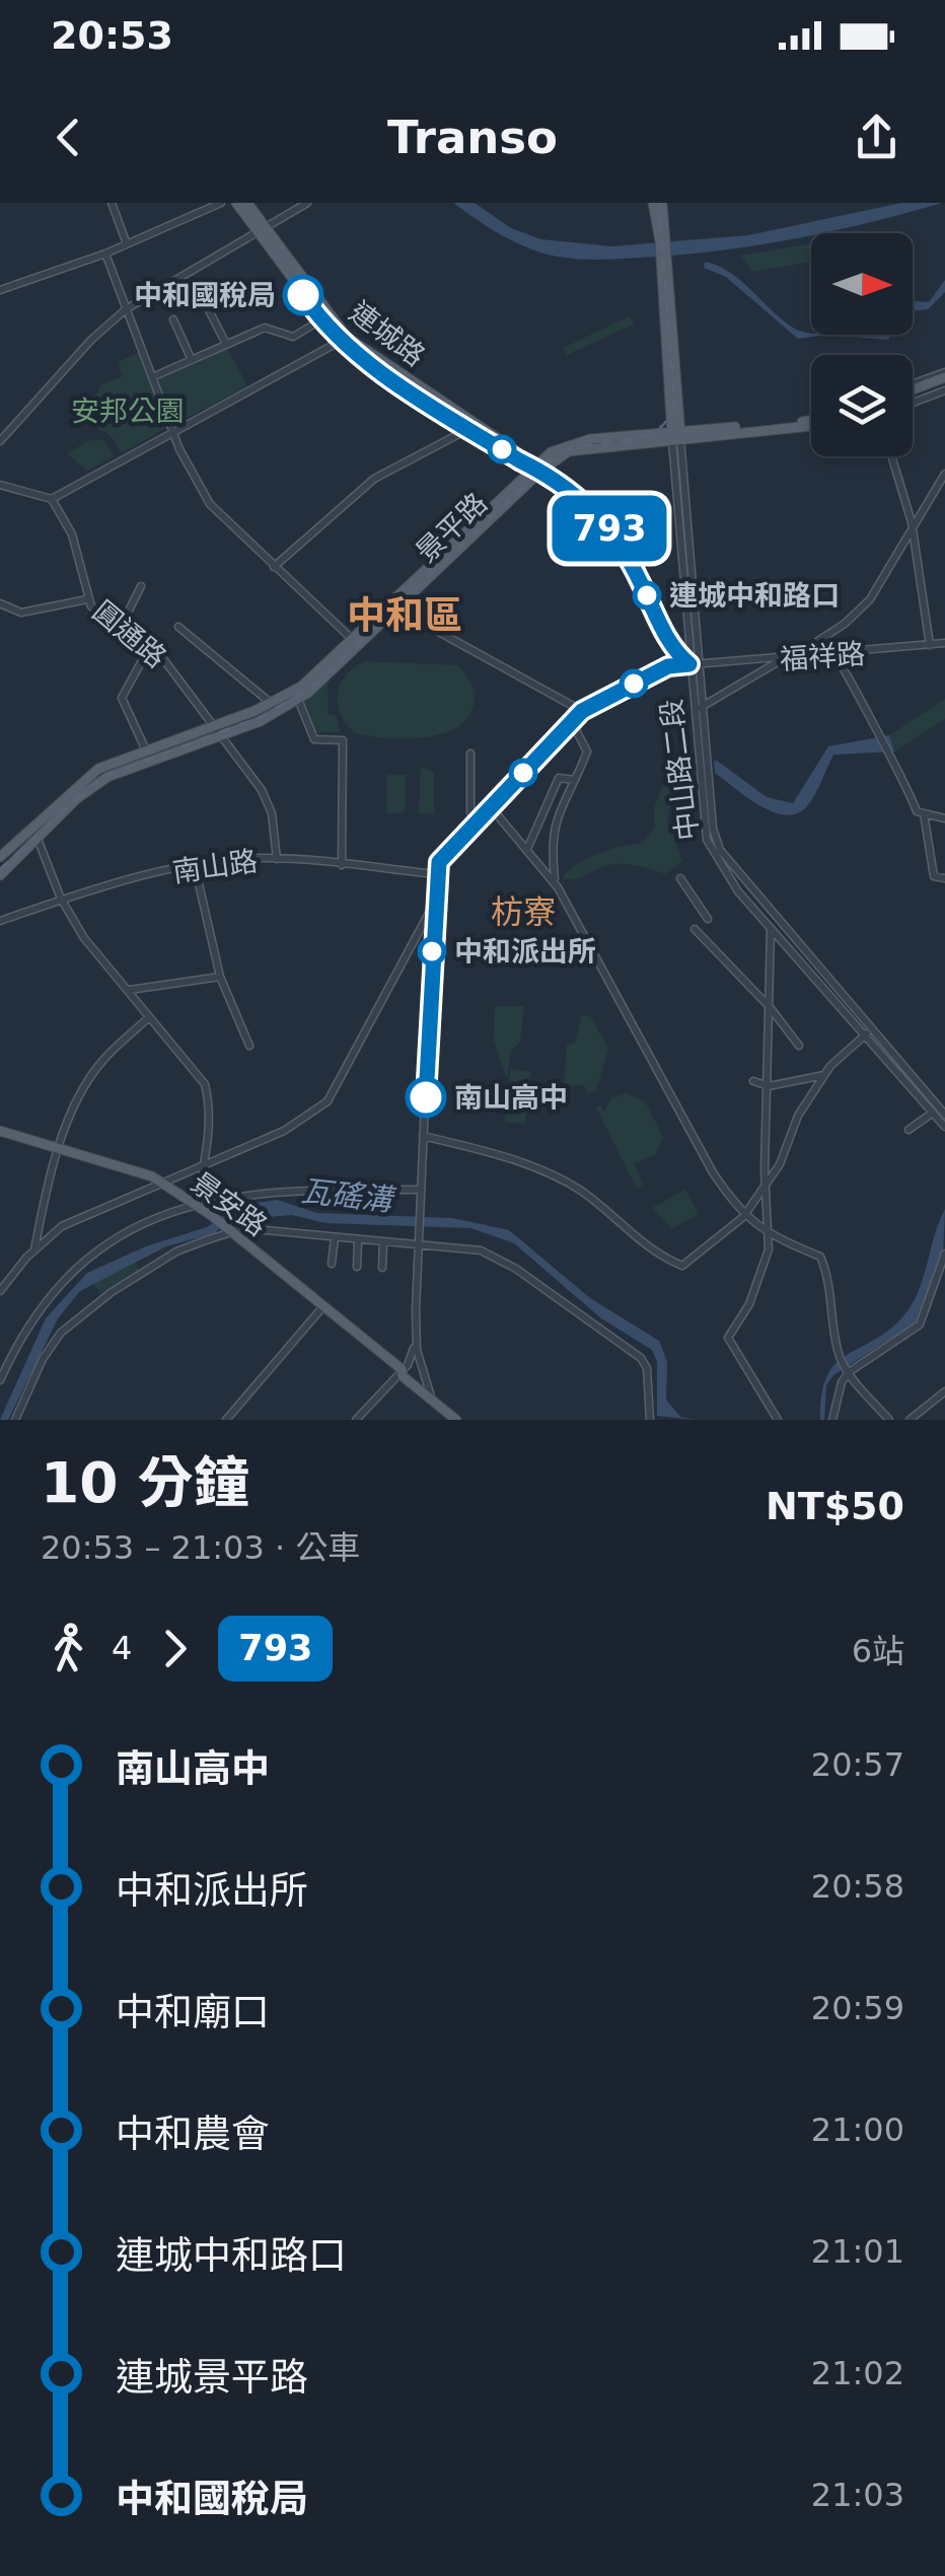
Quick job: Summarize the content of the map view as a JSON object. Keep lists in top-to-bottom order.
{
  "streets": {
    "main road": [
      "連城路",
      "景平路",
      "中山路二段",
      "景安路"
    ],
    "street": ["圓通路", "福祥路", "南山路"]
  },
  "crossings": [
    ["連城路", "景平路"],
    ["連城路", "福祥路"],
    ["連城路", "中山路二段"],
    ["景平路", "圓通路"],
    ["景平路", "中山路二段"],
    ["圓通路", "南山路"],
    ["福祥路", "中山路二段"],
    ["福祥路", "南山路"]
  ],
  "districts": ["中和區", "枋寮"],
  "water": ["瓦磘溝"],
  "parks": ["安邦公園"],
  "places": [
    "中和國稅局",
    "連城中和路口",
    "中和派出所",
    "南山高中"
  ],
  "lines": ["bus line 793"],
  "north": "right",
  "page": {
    "status": "20:53",
    "header": "Transo",
    "on_map": "793",
    "heading": ["10 分鐘", "20:53 – 21:03 · 公車", "NT$50"],
    "legs": ["4", "793", "6站"],
    "list": [
      {
        "name": "南山高中",
        "value": "20:57"
      },
      {
        "name": "中和派出所",
        "value": "20:58"
      },
      {
        "name": "中和廟口",
        "value": "20:59"
      },
      {
        "name": "中和農會",
        "value": "21:00"
      },
      {
        "name": "連城中和路口",
        "value": "21:01"
      },
      {
        "name": "連城景平路",
        "value": "21:02"
      },
      {
        "name": "中和國稅局",
        "value": "21:03"
      }
    ]
  }
}
